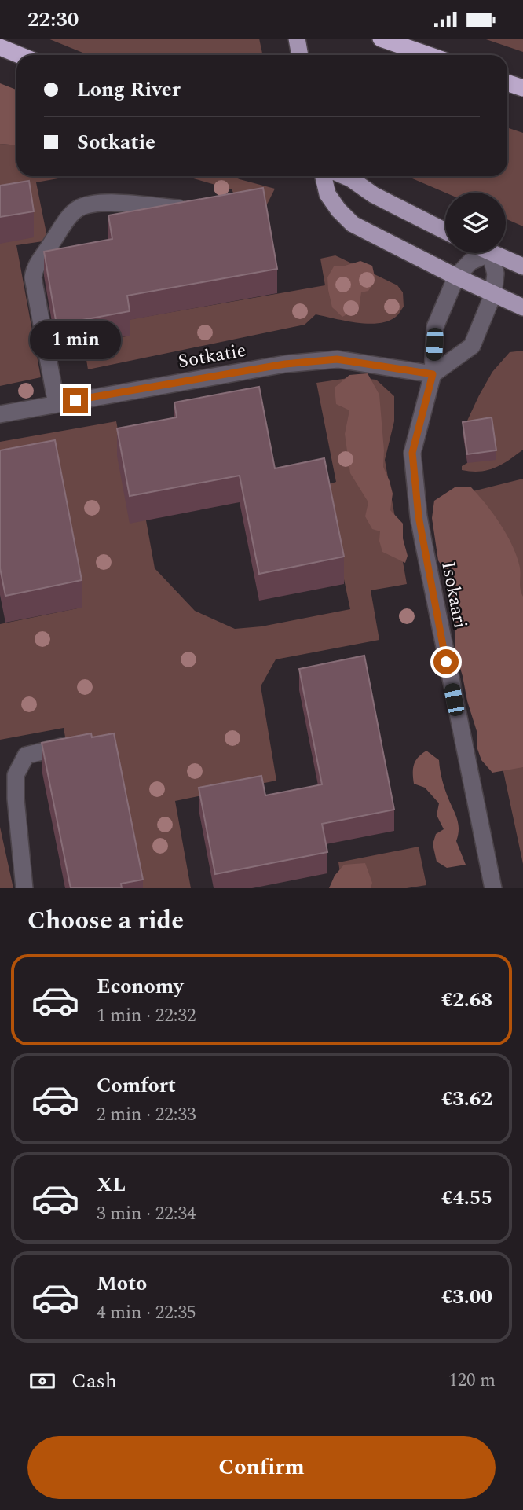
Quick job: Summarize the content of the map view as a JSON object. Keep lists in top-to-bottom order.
{
  "streets": {
    "street": ["Sotkatie", "Isokaari"]
  },
  "crossings": [
    ["Sotkatie", "Isokaari"]
  ],
  "page": {
    "status": "22:30",
    "banner": ["Long River", "Sotkatie"],
    "bubble": "1 min",
    "heading": "Choose a ride",
    "list": [
      {
        "name": "Economy",
        "note": "1 min · 22:32",
        "value": "€2.68"
      },
      {
        "name": "Comfort",
        "note": "2 min · 22:33",
        "value": "€3.62"
      },
      {
        "name": "XL",
        "note": "3 min · 22:34",
        "value": "€4.55"
      },
      {
        "name": "Moto",
        "note": "4 min · 22:35",
        "value": "€3.00"
      }
    ],
    "pay": ["Cash", "120 m"],
    "buttons": "Confirm"
  }
}
